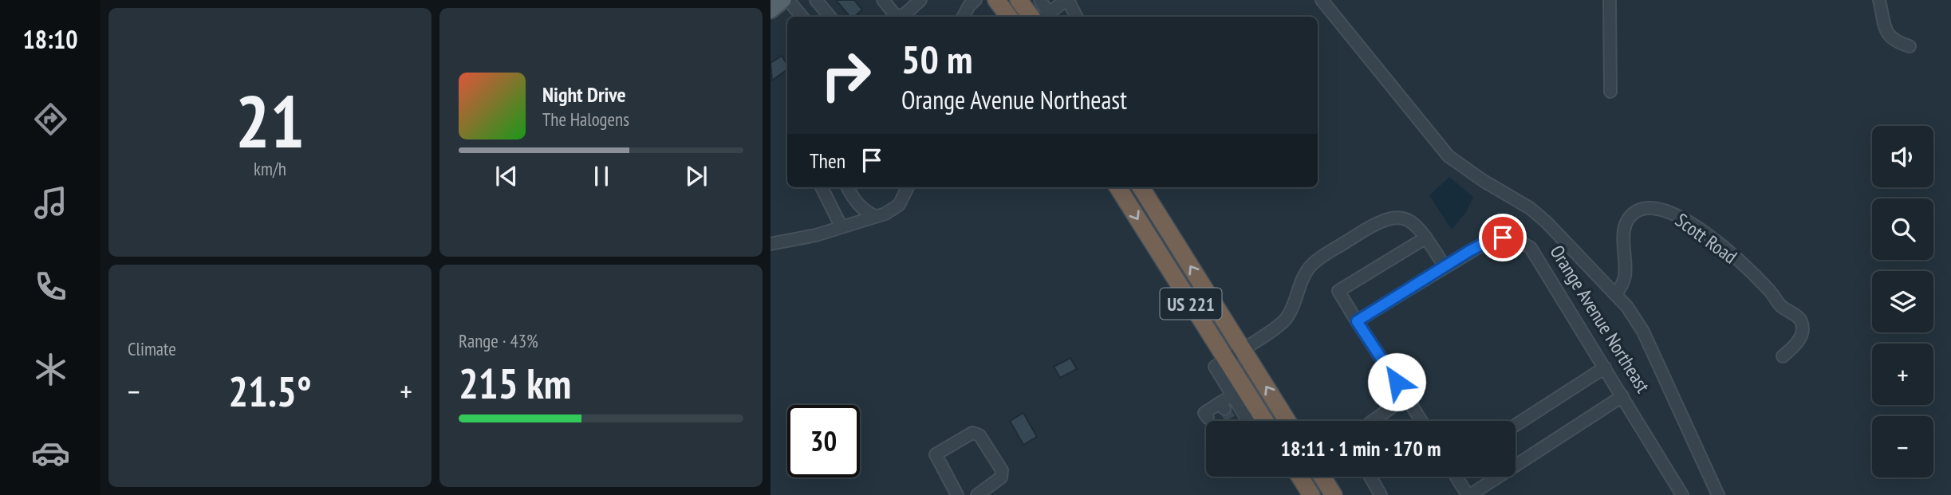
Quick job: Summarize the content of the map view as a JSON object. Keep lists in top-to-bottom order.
{
  "streets": {
    "highway": ["US 221"],
    "street": ["Scott Road", "Orange Avenue Northeast"]
  },
  "page": {
    "tabs": "18:10",
    "tile": [
      ["21", "km/h"],
      "Climate",
      ["Range · 43%", "215 km"]
    ],
    "turn": ["50 m", "Orange Avenue Northeast"],
    "song": ["Night Drive", "The Halogens"],
    "map_buttons": ["+", "−"],
    "then": "Then",
    "heat": ["−", "21.5°", "+"],
    "limit": "30",
    "trip": "18:11 · 1 min · 170 m"
  }
}
